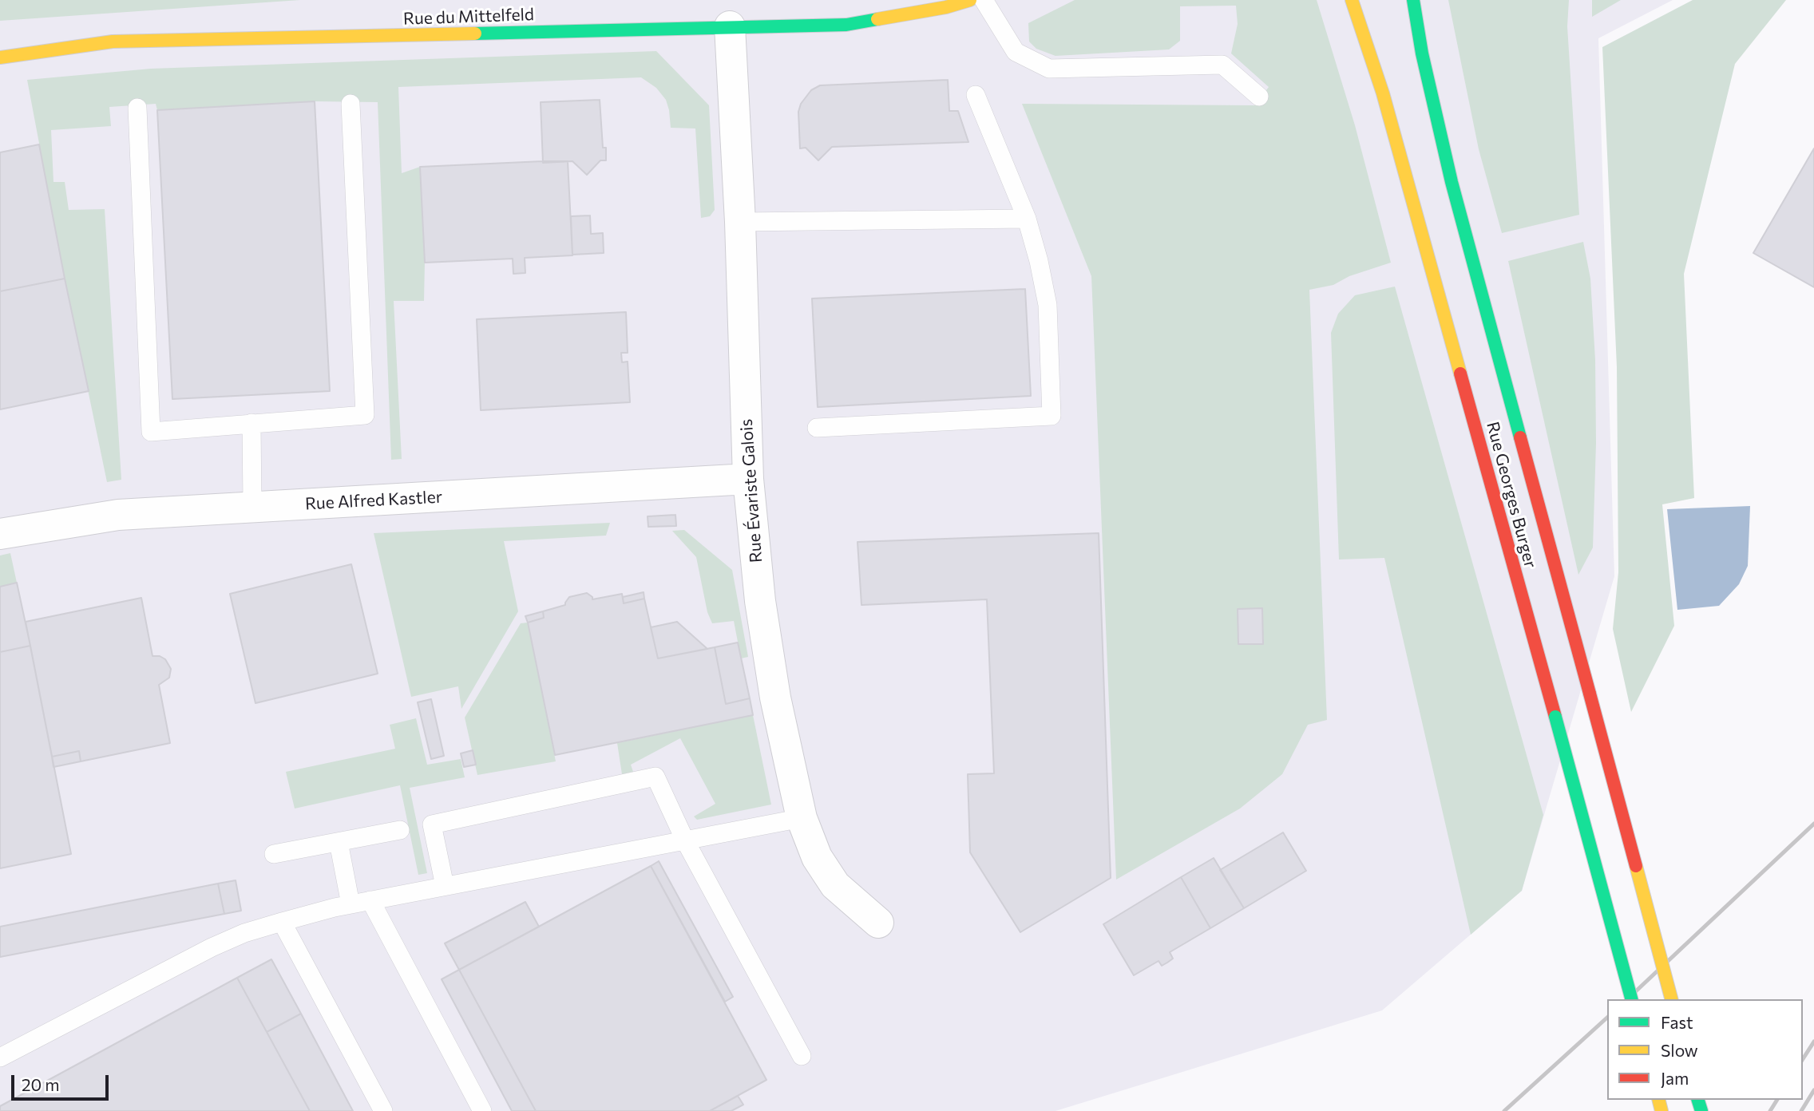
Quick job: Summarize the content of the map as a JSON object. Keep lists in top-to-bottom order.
{
  "streets": {
    "street": [
      "Rue du Mittelfeld",
      "Rue Évariste Galois",
      "Rue Georges Burger",
      "Rue Alfred Kastler"
    ]
  },
  "crossings": [
    ["Rue du Mittelfeld", "Rue Évariste Galois"],
    ["Rue Évariste Galois", "Rue Alfred Kastler"]
  ],
  "legend": ["Fast", "Slow", "Jam"],
  "scale_bar": "20 m"
}
